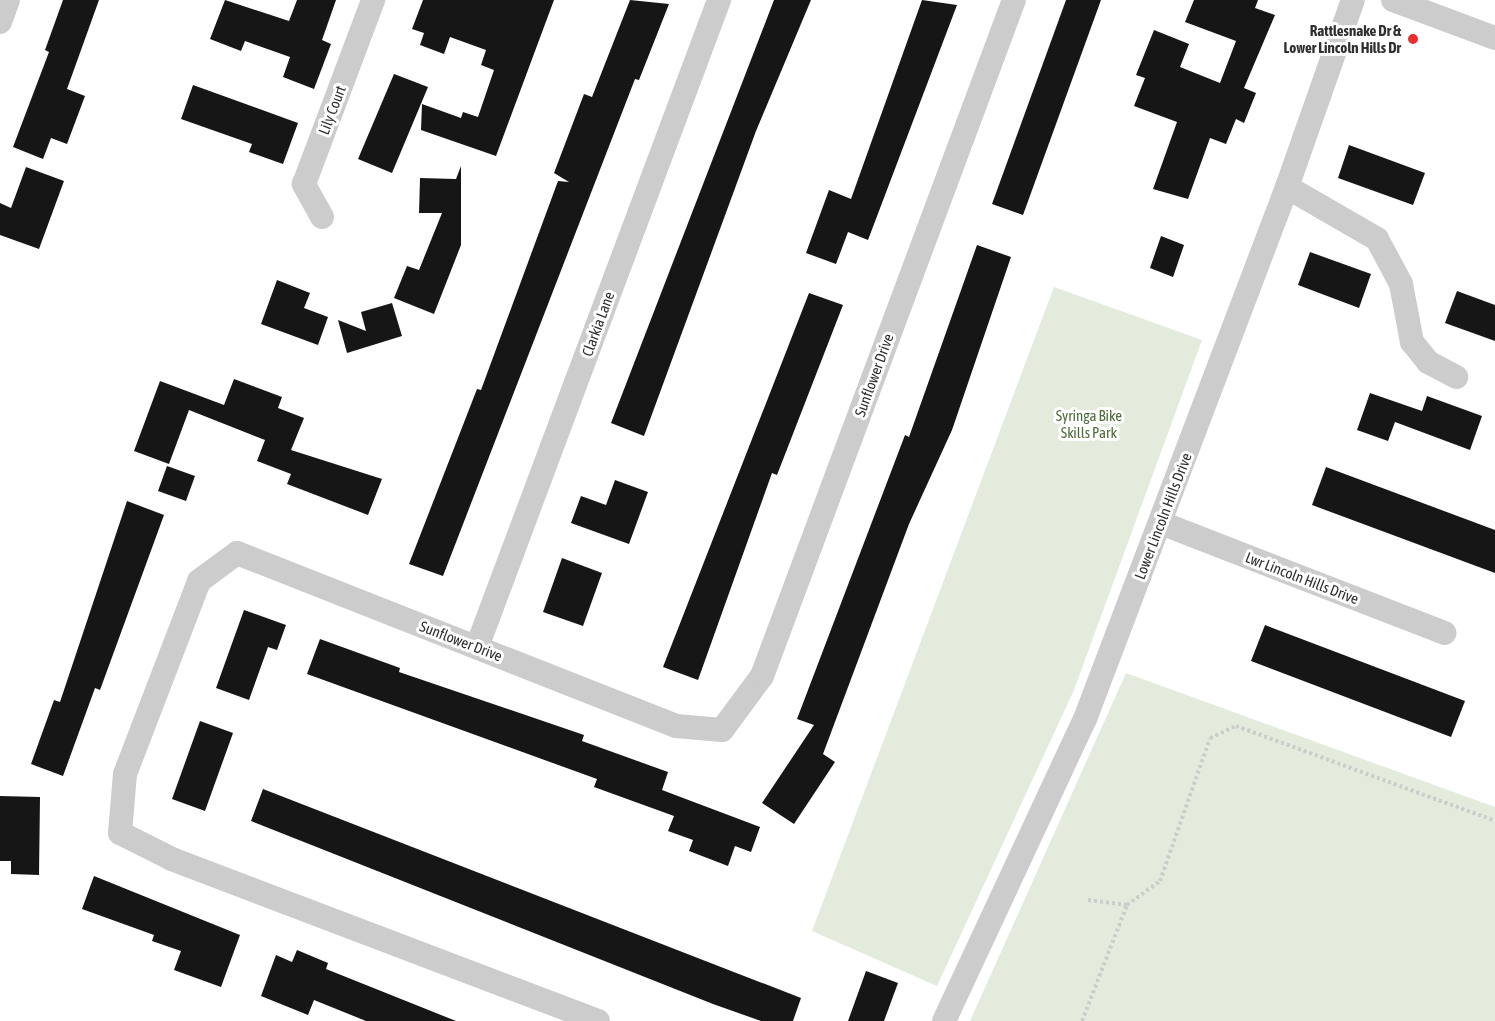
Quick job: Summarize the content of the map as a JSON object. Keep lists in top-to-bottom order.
{
  "streets": {
    "street": [
      "Lily Court",
      "Clarkia Lane",
      "Sunflower Drive",
      "Lower Lincoln Hills Drive",
      "Lwr Lincoln Hills Drive"
    ]
  },
  "crossings": [
    ["Clarkia Lane", "Sunflower Drive"],
    ["Lower Lincoln Hills Drive", "Lwr Lincoln Hills Drive"]
  ],
  "parks": ["Syringa Bike Skills Park"],
  "places": ["Rattlesnake Dr & Lower Lincoln Hills Dr"]
}
